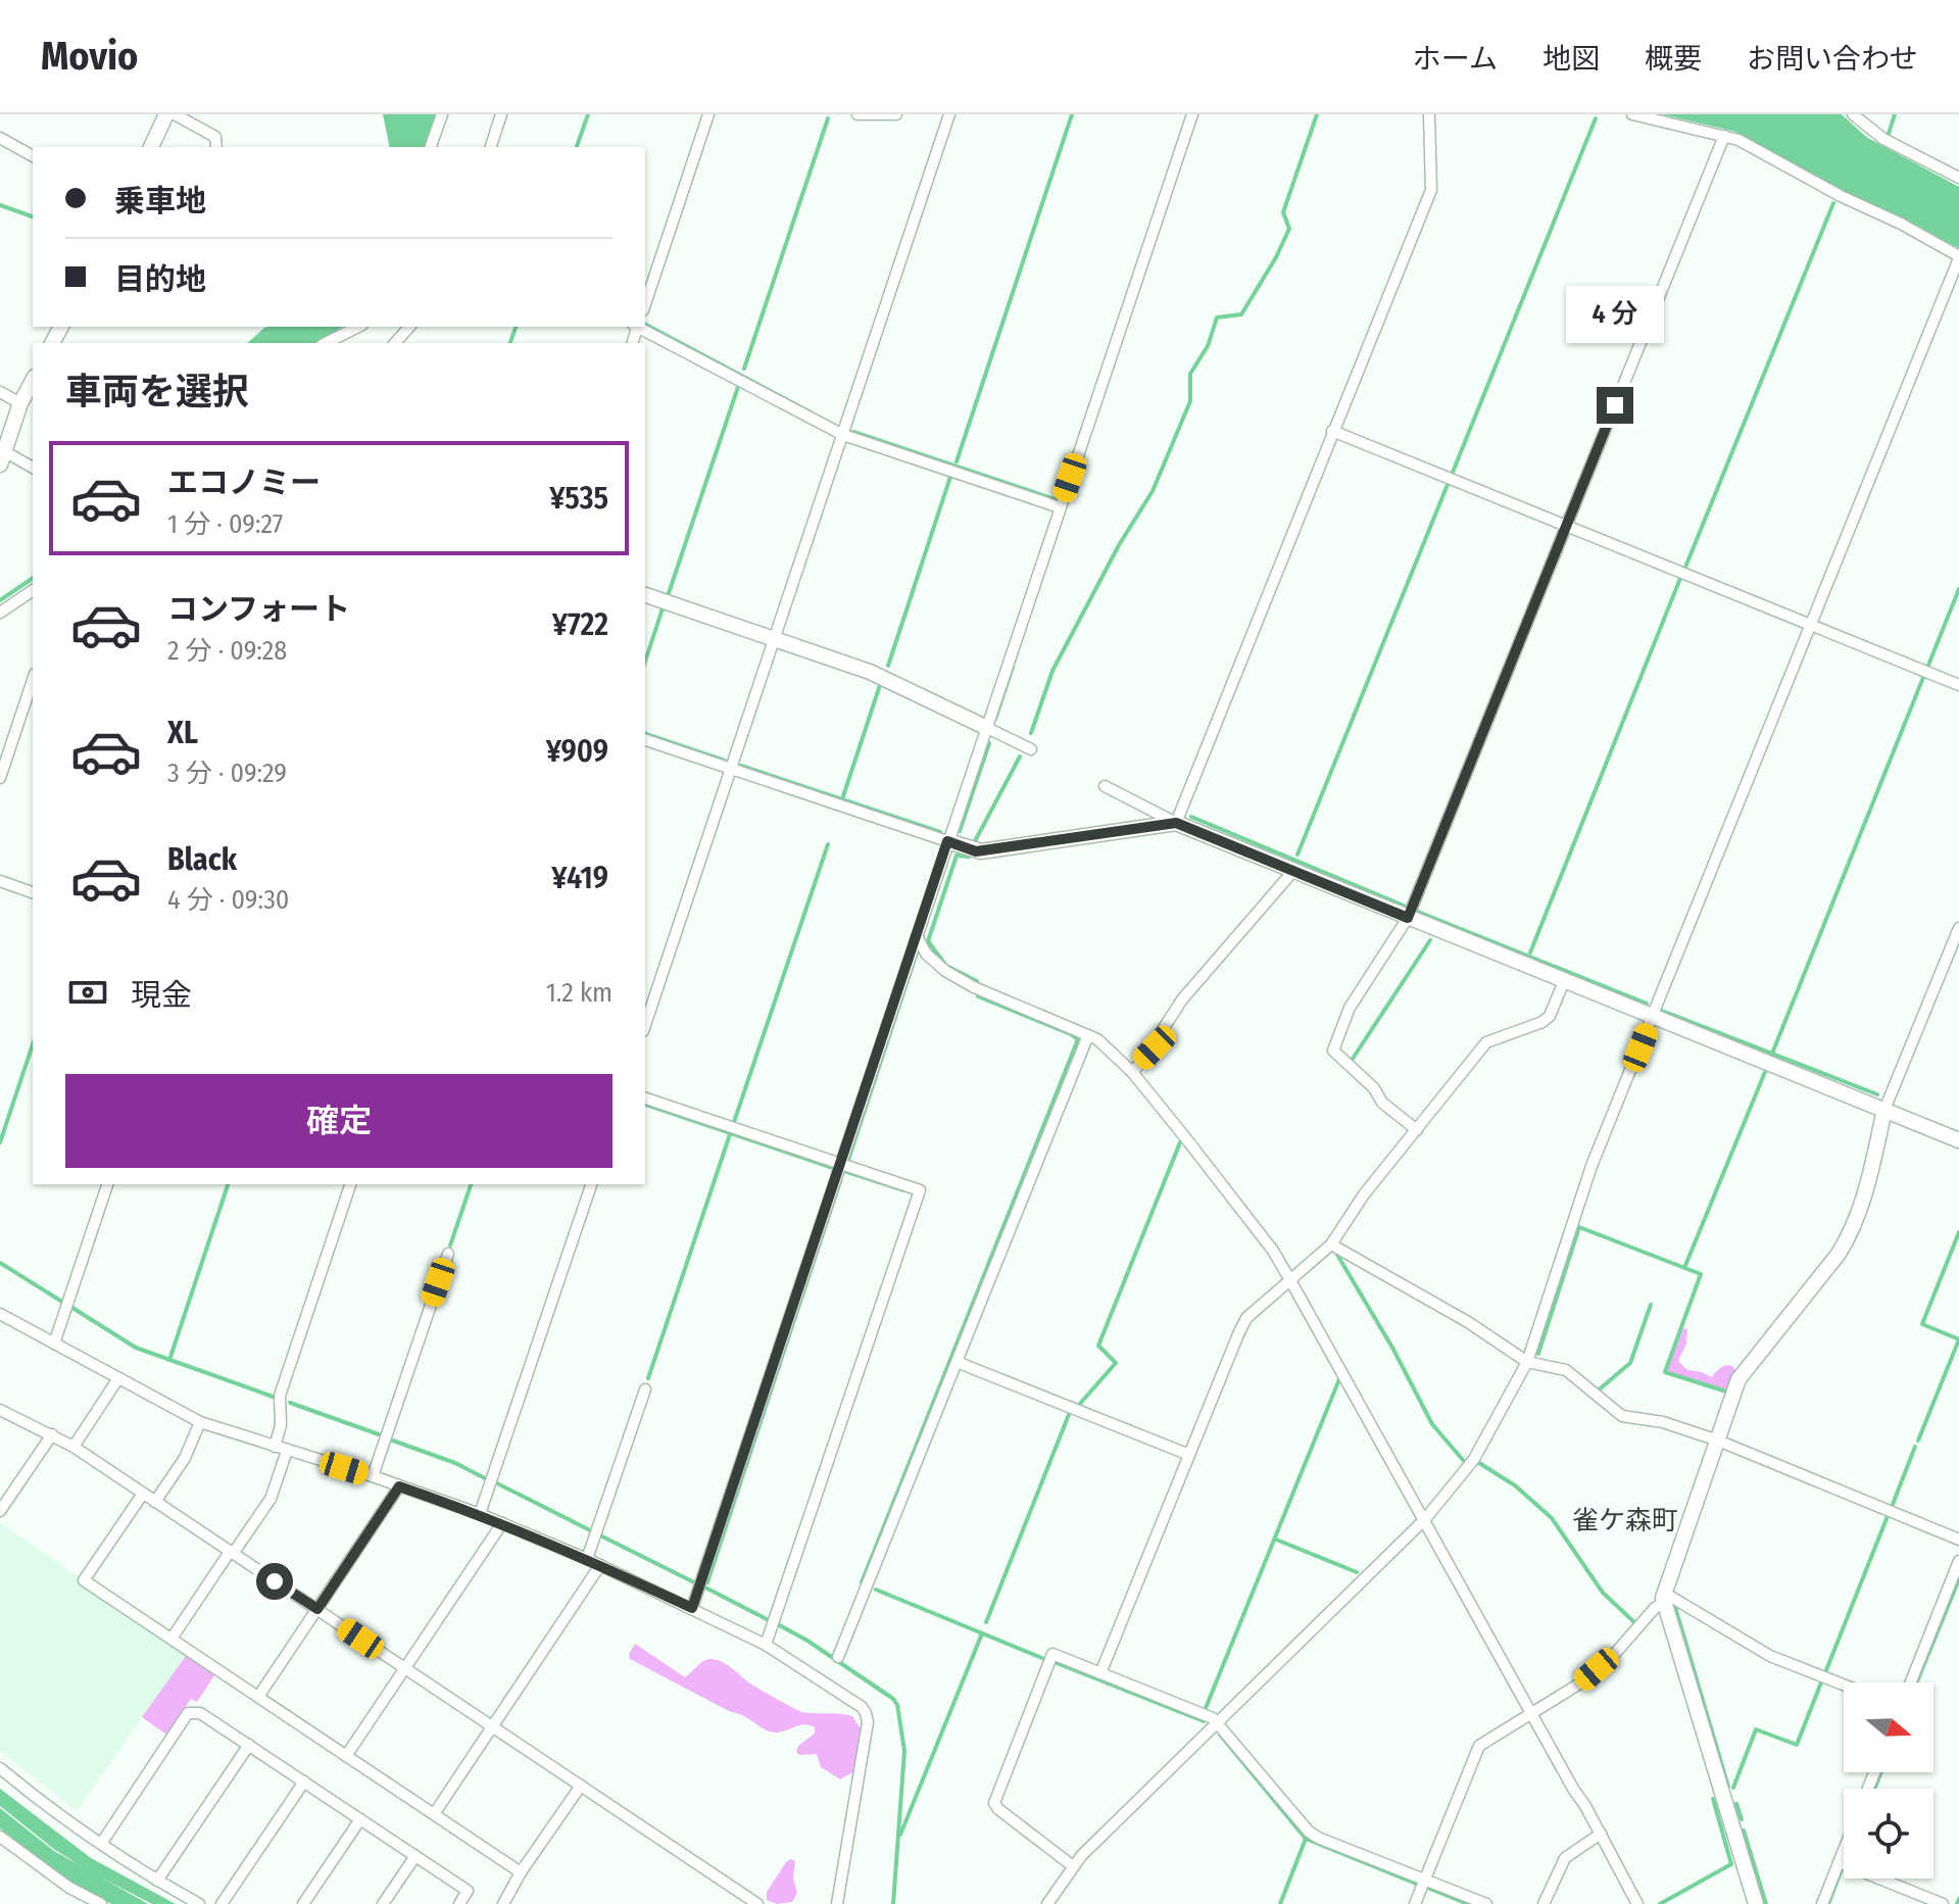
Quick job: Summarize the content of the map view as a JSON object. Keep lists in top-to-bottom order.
{
  "districts": ["雀ケ森町"],
  "north": "right",
  "page": {
    "header": "Movio",
    "nav": [
      "ホーム",
      "地図",
      "概要",
      "お問い合わせ"
    ],
    "banner": ["乗車地", "目的地"],
    "bubble": "4 分",
    "heading": "車両を選択",
    "list": [
      {
        "name": "エコノミー",
        "note": "1 分 · 09:27",
        "value": "¥535"
      },
      {
        "name": "コンフォート",
        "note": "2 分 · 09:28",
        "value": "¥722"
      },
      {
        "name": "XL",
        "note": "3 分 · 09:29",
        "value": "¥909"
      },
      {
        "name": "Black",
        "note": "4 分 · 09:30",
        "value": "¥419"
      }
    ],
    "pay": ["現金", "1.2 km"],
    "buttons": "確定"
  }
}
